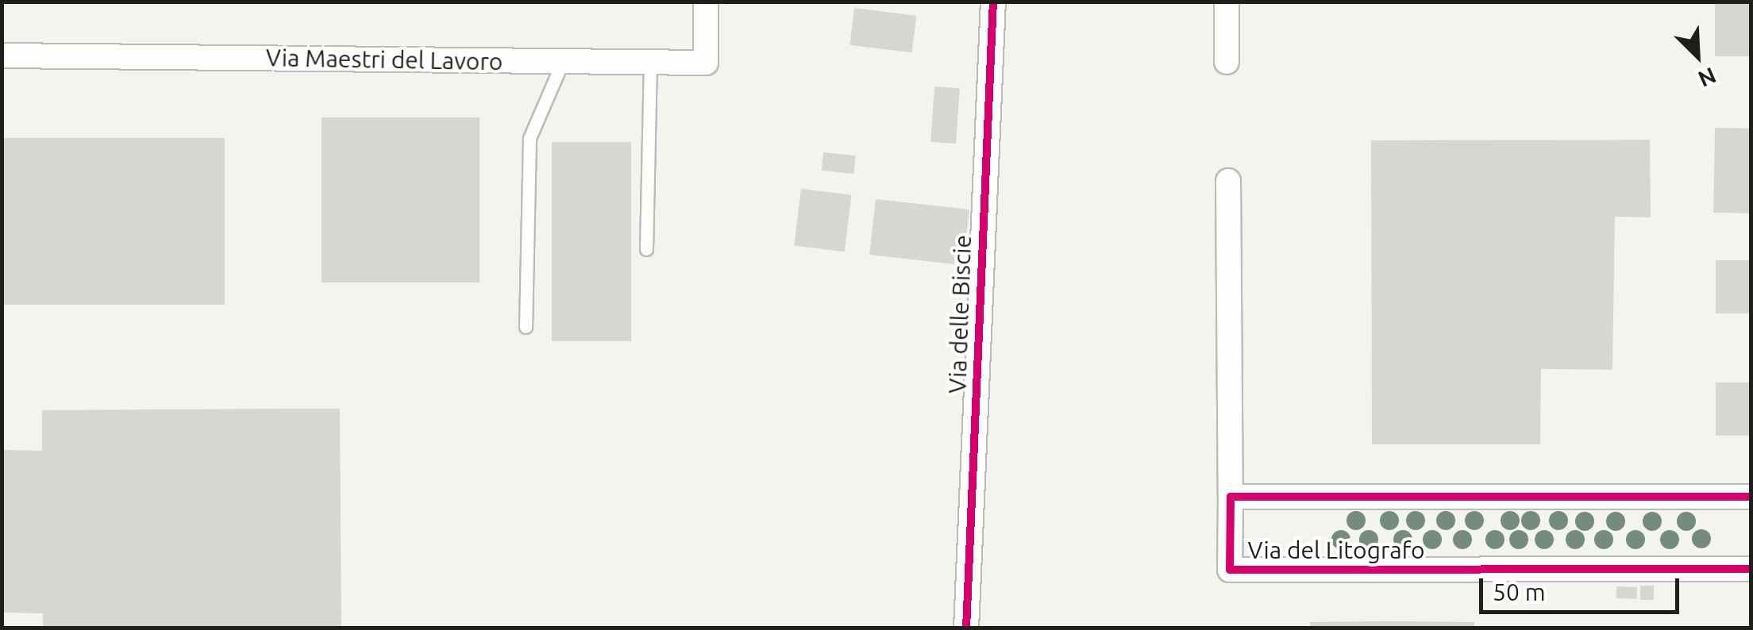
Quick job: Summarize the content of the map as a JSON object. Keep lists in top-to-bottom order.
{
  "streets": {
    "street": ["Via Maestri del Lavoro", "Via delle Biscie", "Via del Litografo"]
  },
  "scale_bar": "50 m",
  "north": "bottom right"
}
